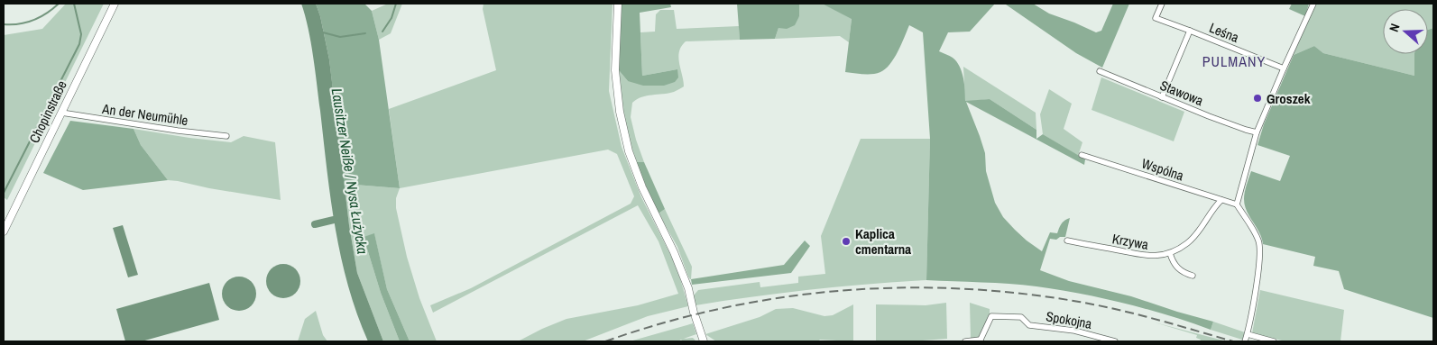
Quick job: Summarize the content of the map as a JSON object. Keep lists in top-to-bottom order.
{
  "streets": {
    "street": [
      "Leśna",
      "Stawowa",
      "Chopinstraße",
      "An der Neumühle",
      "Wspólna",
      "Krzywa",
      "Spokojna"
    ]
  },
  "crossings": [
    ["Chopinstraße", "An der Neumühle"],
    ["Wspólna", "Krzywa"]
  ],
  "districts": ["PULMANY"],
  "water": ["Lausitzer Neiße / Nysa Łużycka"],
  "places": ["Groszek", "Kaplica cmentarna"],
  "north": "left"
}
